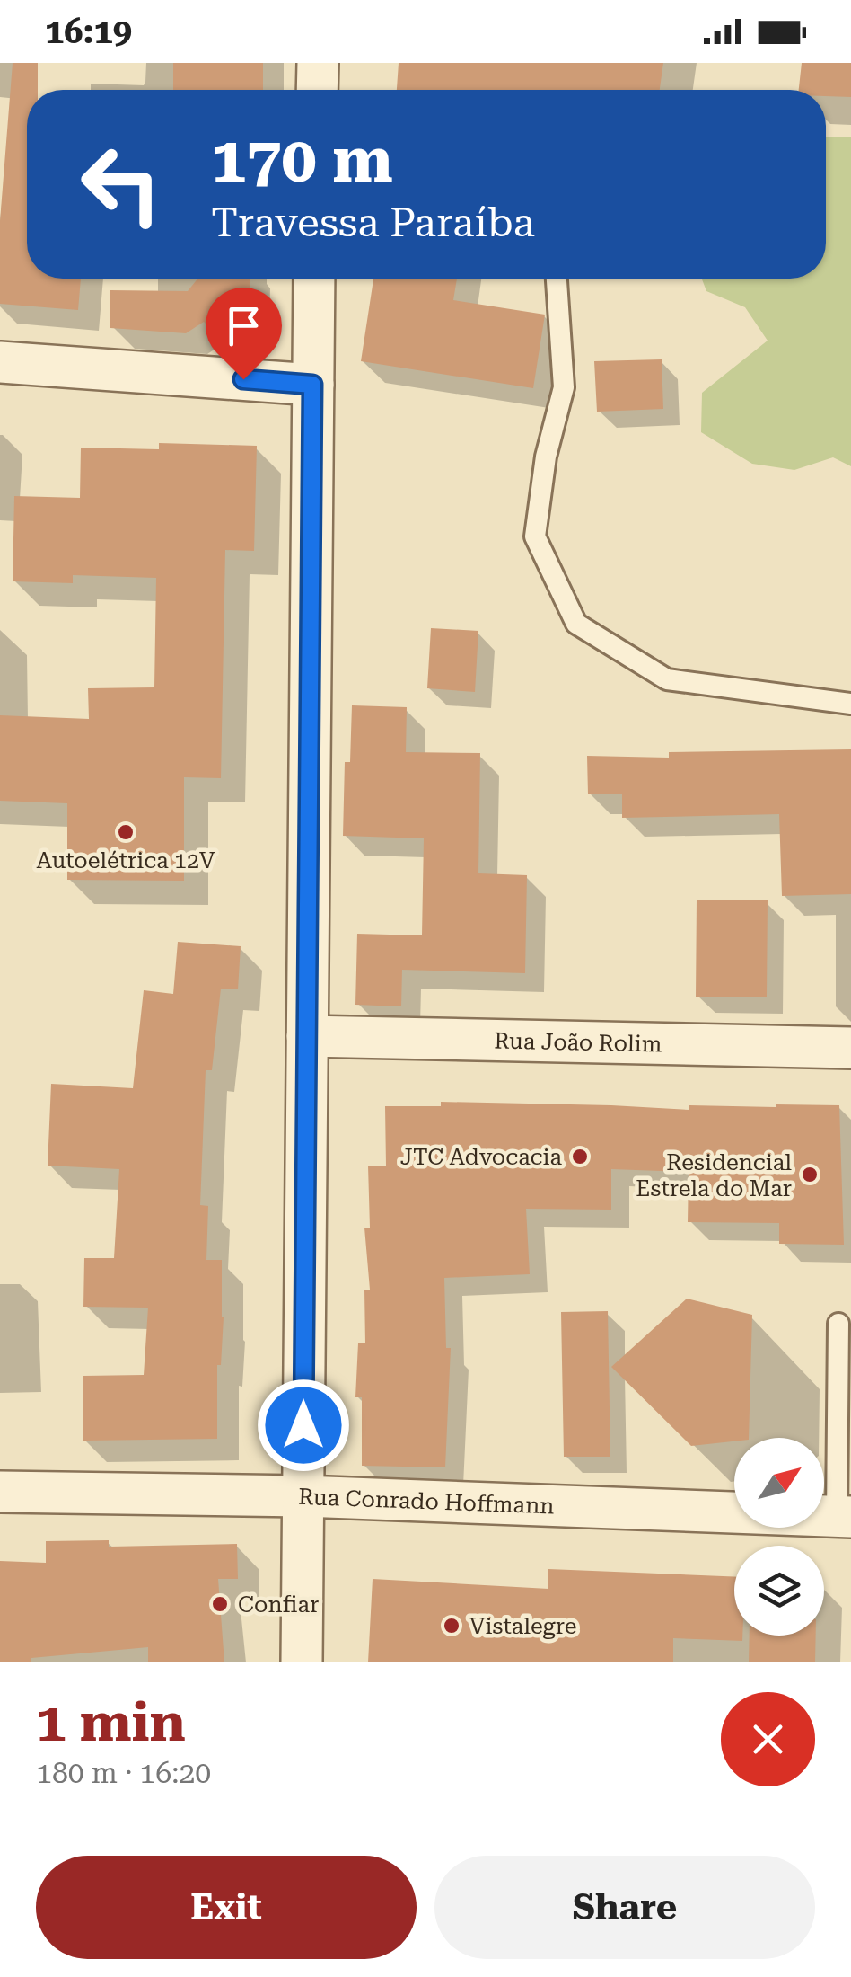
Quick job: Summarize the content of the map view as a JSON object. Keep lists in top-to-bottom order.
{
  "streets": {
    "street": ["Rua João Rolim", "Rua Conrado Hoffmann"]
  },
  "places": [
    "Autoelétrica 12V",
    "JTC Advocacia",
    "Residencial Estrela do Mar",
    "Confiar",
    "Vistalegre"
  ],
  "north": "top right",
  "page": {
    "status": "16:19",
    "turn": ["170 m", "Travessa Paraíba"],
    "heading": ["1 min", "180 m · 16:20"],
    "buttons": ["Exit", "Share"]
  }
}
